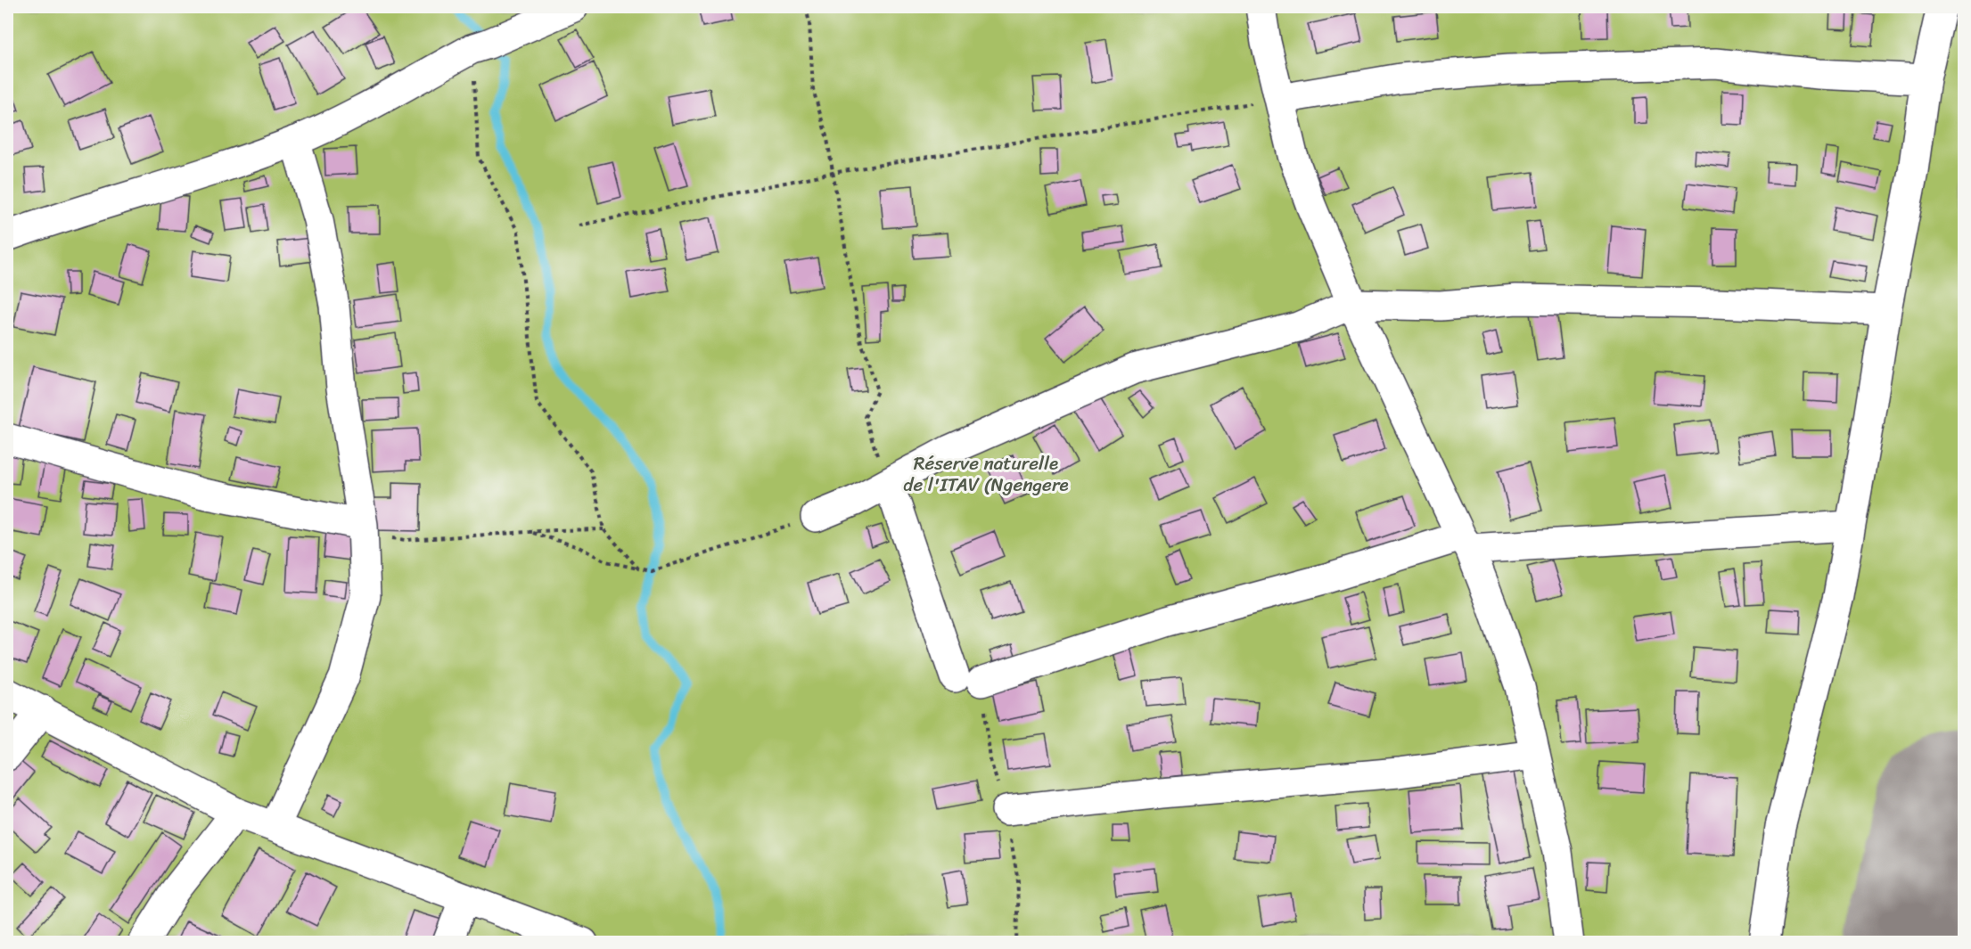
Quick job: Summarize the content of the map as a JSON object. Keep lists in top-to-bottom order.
{
  "parks": ["Réserve naturelle de l'ITAV (Ngengere"]
}
